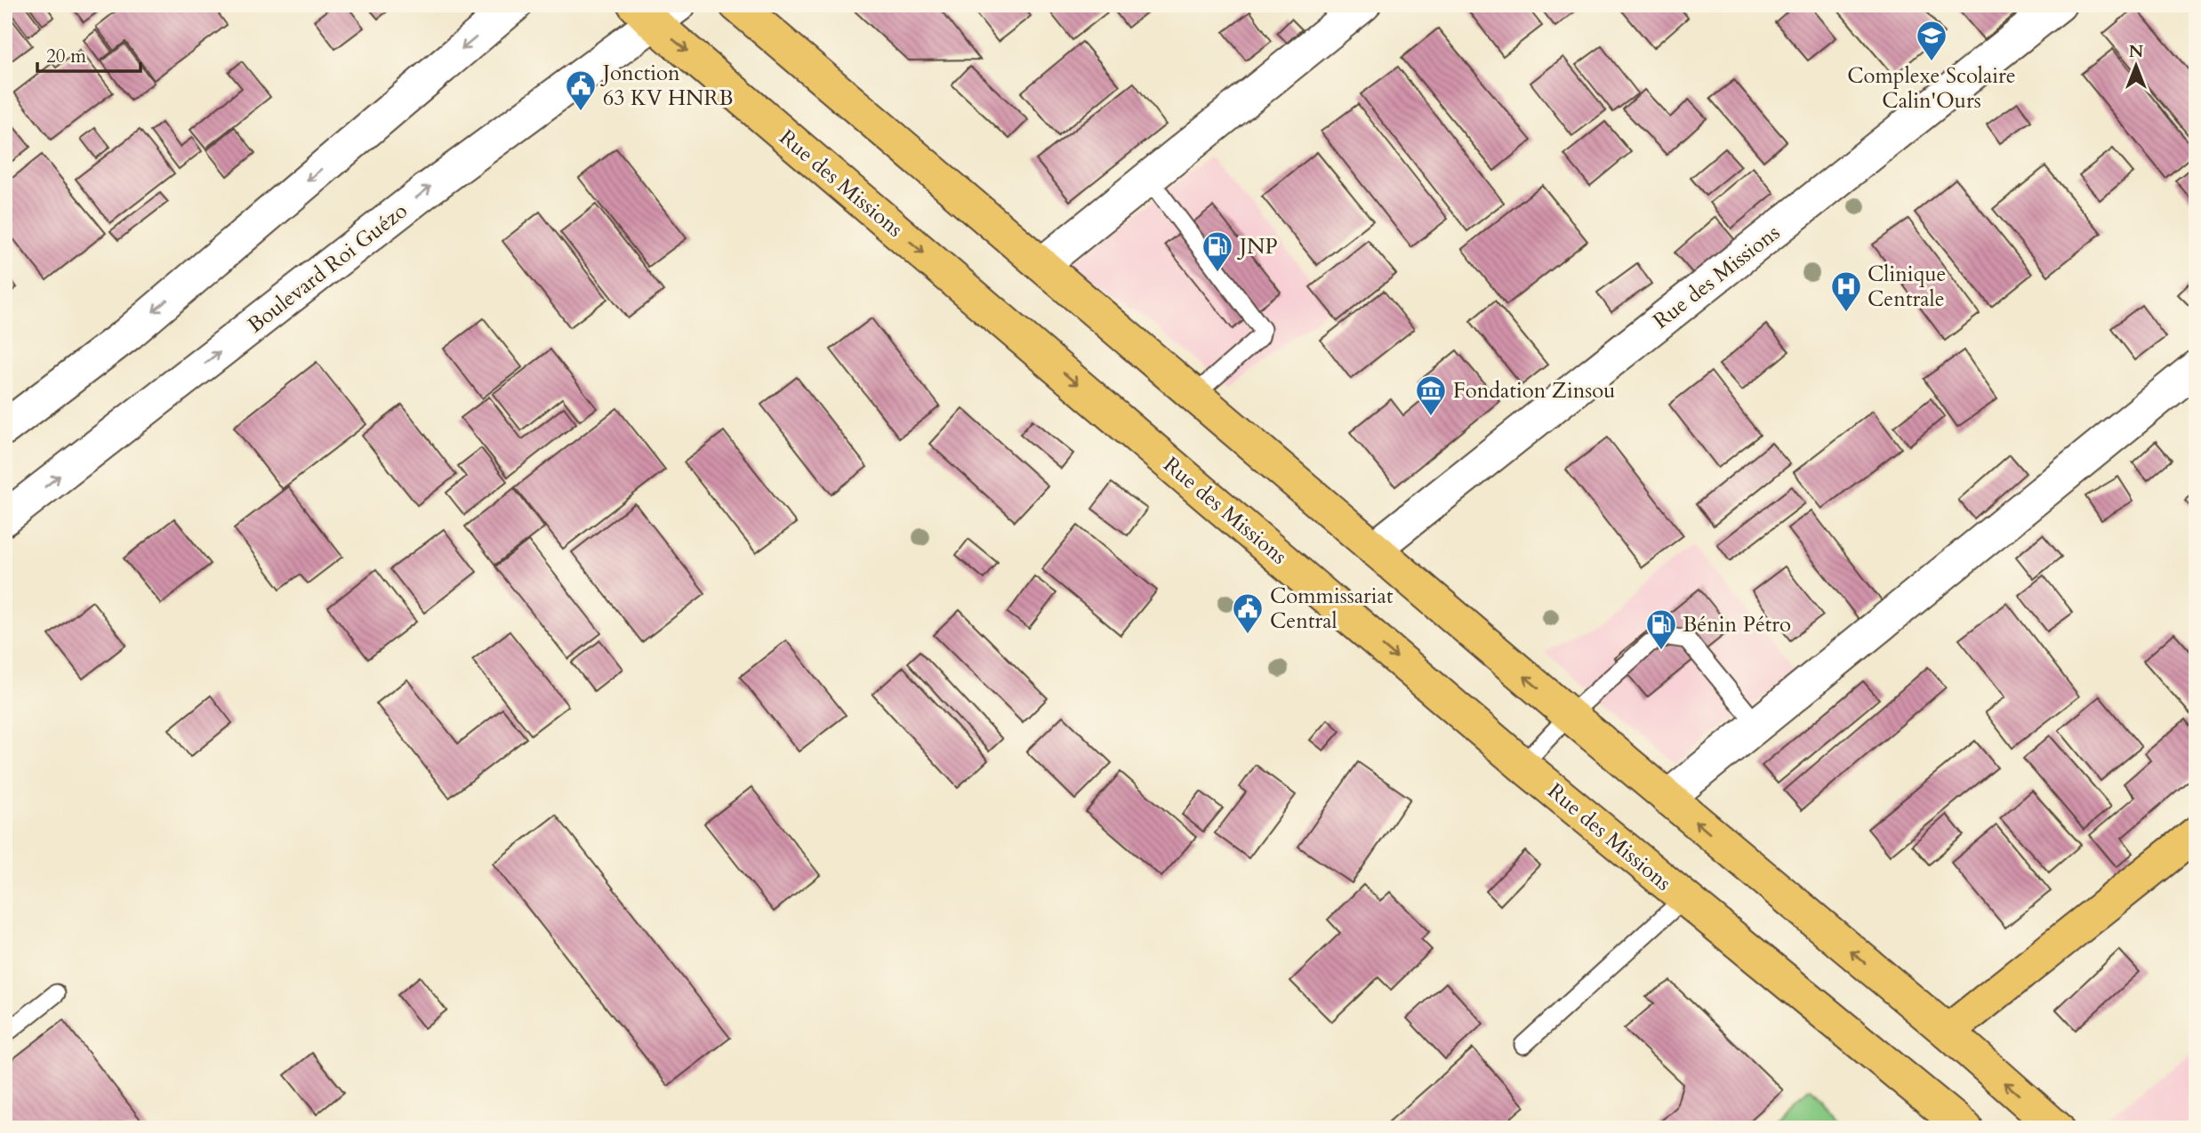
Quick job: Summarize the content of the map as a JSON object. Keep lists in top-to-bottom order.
{
  "streets": {
    "main road": ["Rue des Missions"],
    "street": ["Boulevard Roi Guézo"]
  },
  "crossings": [
    ["Rue des Missions", "Boulevard Roi Guézo"]
  ],
  "one_way": ["Rue des Missions"],
  "places": {
    "school or university": ["Complexe Scolaire Calin'Ours"],
    "public building": ["Jonction 63 KV HNRB", "Commissariat Central"],
    "fuel station": ["JNP", "Bénin Pétro"],
    "hospital": ["Clinique Centrale"],
    "museum": ["Fondation Zinsou"]
  },
  "scale_bar": "20 m",
  "north": "top"
}
